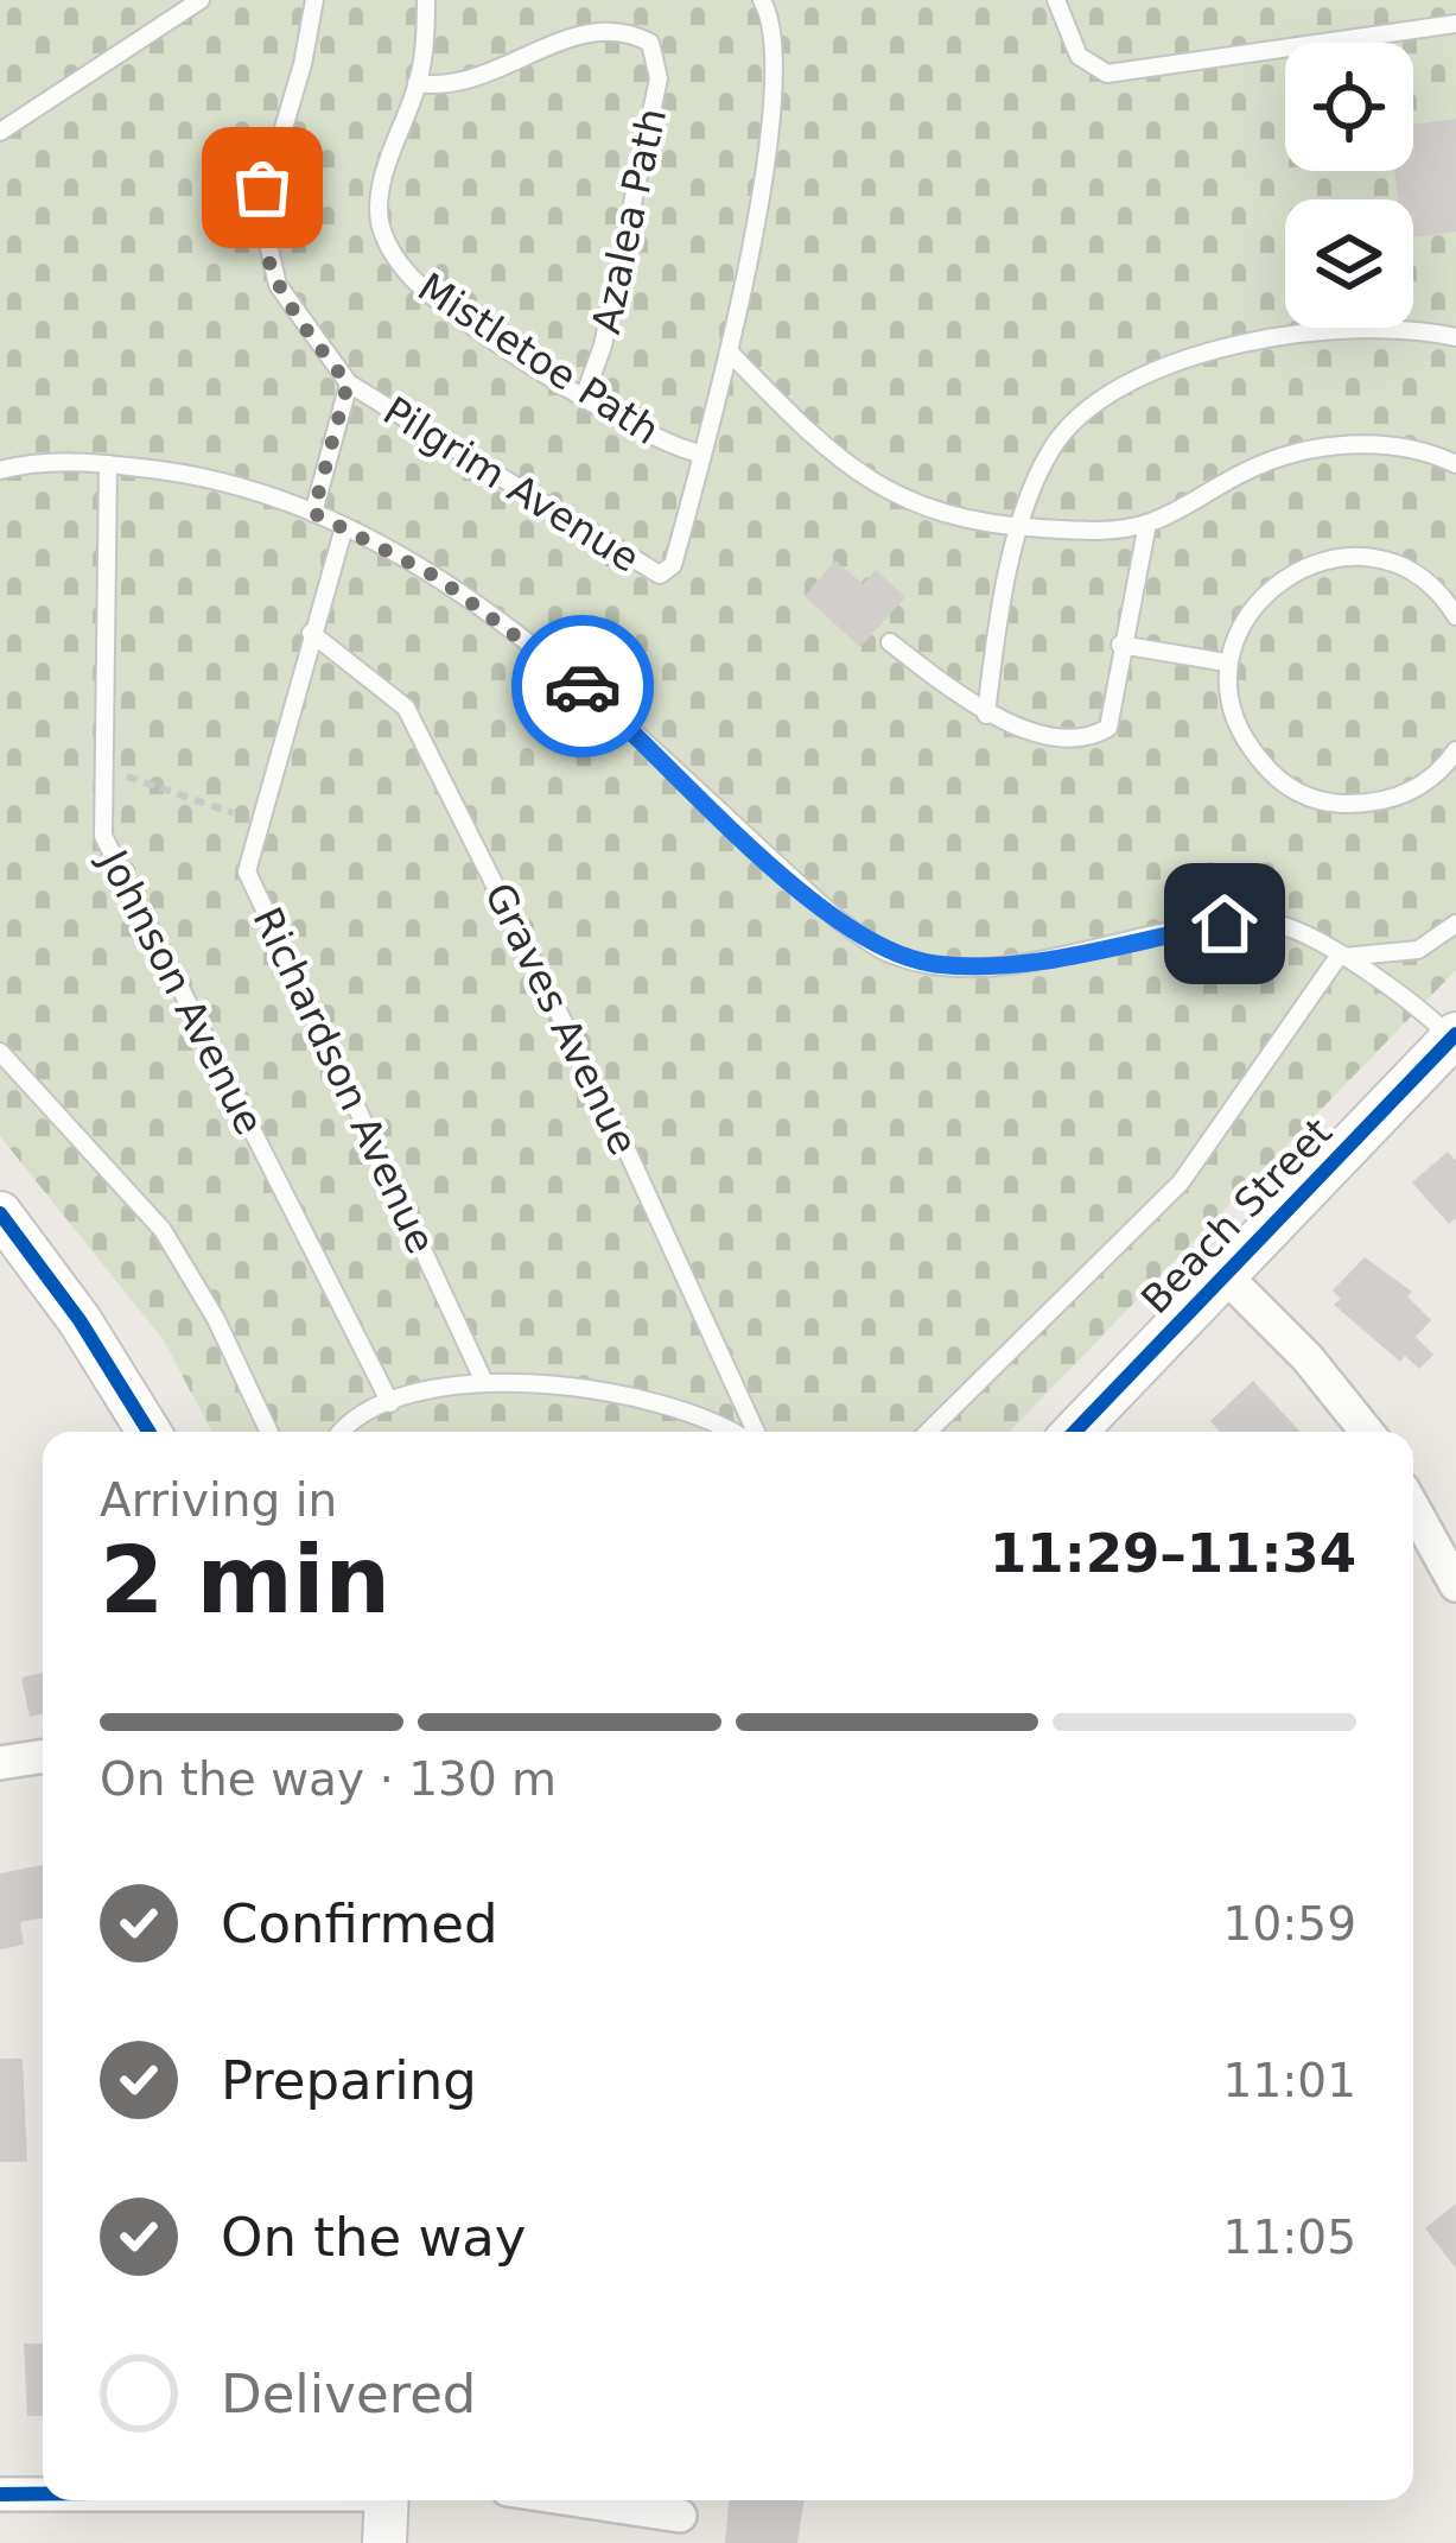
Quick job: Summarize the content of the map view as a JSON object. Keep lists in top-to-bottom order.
{
  "streets": {
    "street": ["Beach Street"],
    "lane": [
      "Azalea Path",
      "Mistletoe Path",
      "Pilgrim Avenue",
      "Johnson Avenue",
      "Graves Avenue",
      "Richardson Avenue"
    ]
  },
  "crossings": [
    ["Azalea Path", "Mistletoe Path"],
    ["Mistletoe Path", "Pilgrim Avenue"],
    ["Graves Avenue", "Richardson Avenue"]
  ],
  "page": {
    "heading": ["2 min", "Arriving in", "11:29–11:34"],
    "bar": "On the way · 130 m",
    "list": [
      ["Confirmed", "10:59"],
      ["Preparing", "11:01"],
      ["On the way", "11:05"],
      "Delivered"
    ]
  }
}
